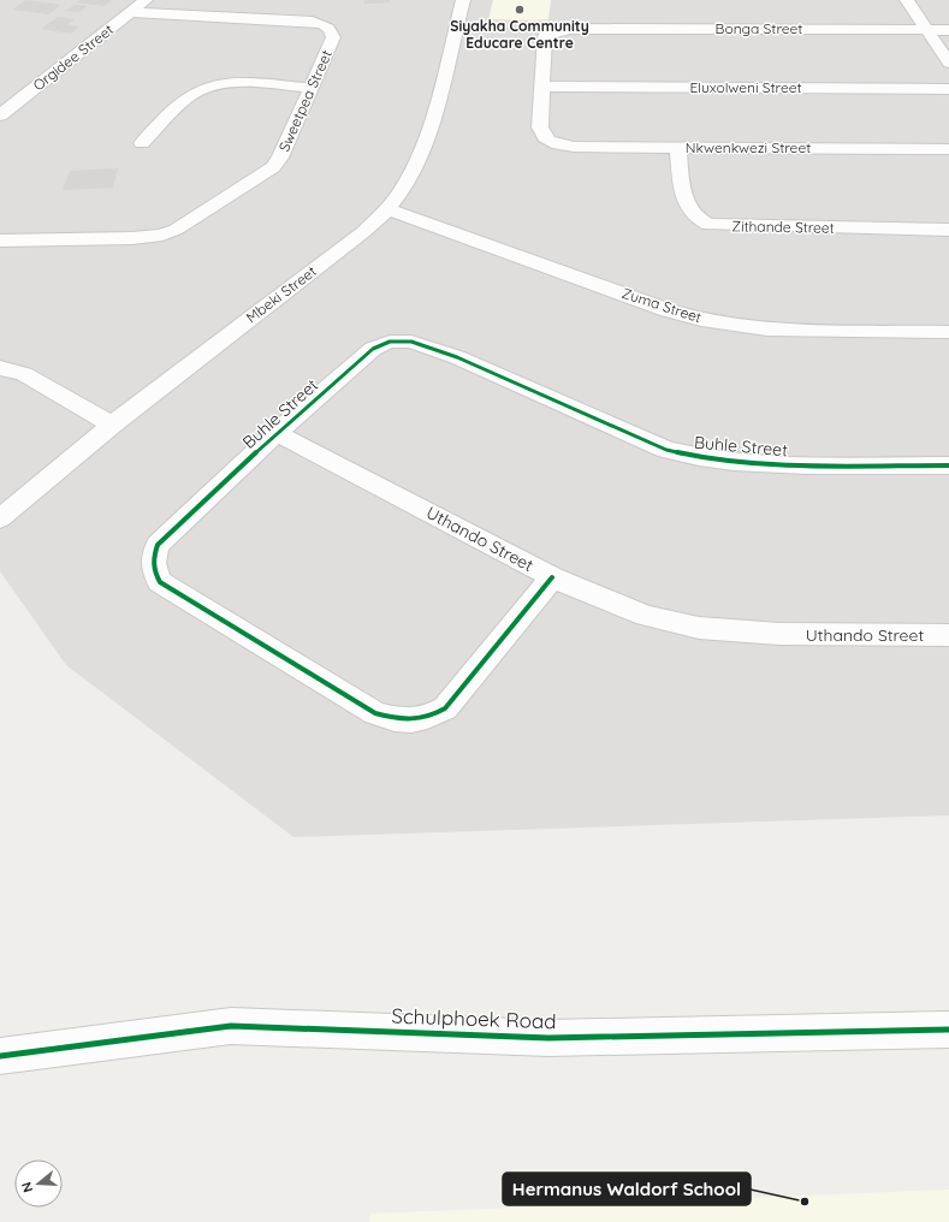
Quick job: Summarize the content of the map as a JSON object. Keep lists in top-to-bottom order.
{
  "streets": {
    "street": [
      "Bonga Street",
      "Orgidee Street",
      "Eluxolweni Street",
      "Sweetpea Street",
      "Nkwenkwezi Street",
      "Zithande Street",
      "Mbeki Street",
      "Zuma Street",
      "Buhle Street",
      "Uthando Street",
      "Schulphoek Road"
    ]
  },
  "crossings": [
    ["Bonga Street", "Eluxolweni Street"],
    ["Bonga Street", "Nkwenkwezi Street"],
    ["Orgidee Street", "Sweetpea Street"],
    ["Eluxolweni Street", "Nkwenkwezi Street"],
    ["Nkwenkwezi Street", "Zithande Street"],
    ["Mbeki Street", "Zuma Street"],
    ["Buhle Street", "Uthando Street"]
  ],
  "places": ["Siyakha Community Educare Centre", "Hermanus Waldorf School"],
  "north": "left"
}
